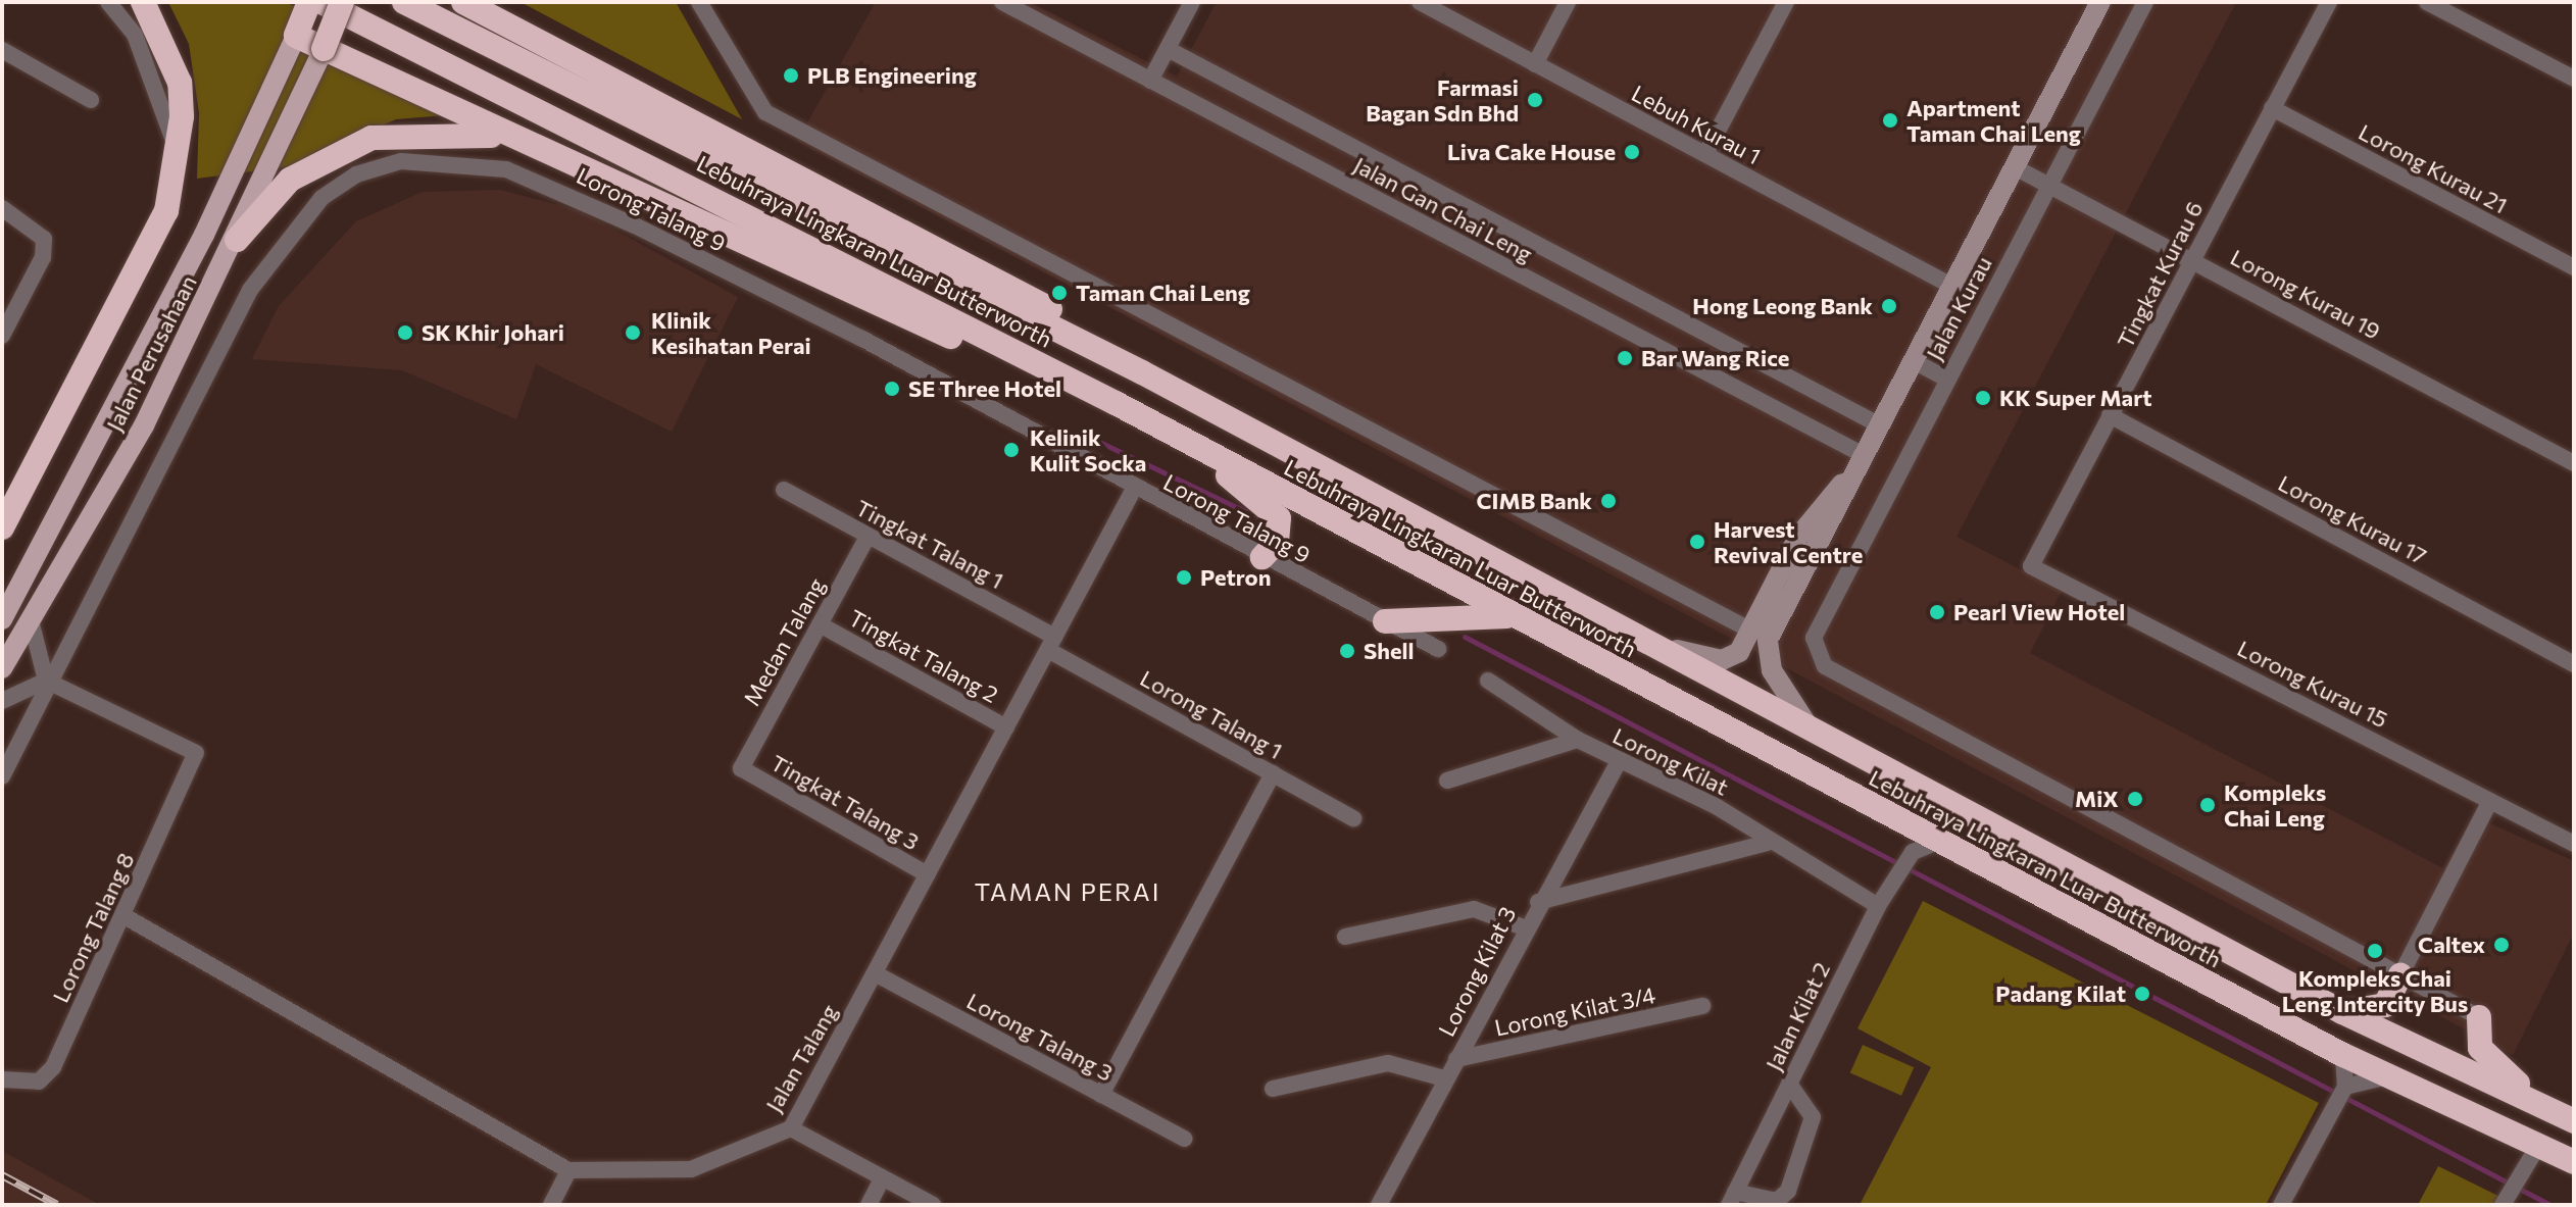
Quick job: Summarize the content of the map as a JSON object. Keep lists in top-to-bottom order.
{
  "streets": {
    "highway": ["Lebuhraya Lingkaran Luar Butterworth"],
    "main road": ["Jalan Perusahaan"],
    "street": [
      "Lebuh Kurau 1",
      "Lorong Kurau 21",
      "Lorong Talang 9",
      "Jalan Gan Chai Leng",
      "Tingkat Kurau 6",
      "Lorong Kurau 19",
      "Jalan Kurau",
      "Lorong Kurau 17",
      "Tingkat Talang 1",
      "Medan Talang",
      "Tingkat Talang 2",
      "Lorong Kurau 15",
      "Lorong Talang 1",
      "Lorong Kilat",
      "Tingkat Talang 3",
      "Lorong Talang 8",
      "Lorong Kilat 3",
      "Lorong Kilat 3/4",
      "Jalan Kilat 2",
      "Lorong Talang 3",
      "Jalan Talang"
    ]
  },
  "crossings": [
    ["Lebuh Kurau 1", "Jalan Kurau"],
    ["Lorong Kurau 21", "Tingkat Kurau 6"],
    ["Lorong Talang 9", "Lorong Talang 8"],
    ["Lorong Talang 9", "Jalan Talang"],
    ["Jalan Gan Chai Leng", "Jalan Kurau"],
    ["Lebuhraya Lingkaran Luar Butterworth", "Jalan Kurau"],
    ["Tingkat Kurau 6", "Lorong Kurau 19"],
    ["Tingkat Kurau 6", "Lorong Kurau 17"],
    ["Tingkat Kurau 6", "Lorong Kurau 15"],
    ["Lorong Kurau 19", "Jalan Kurau"],
    ["Tingkat Talang 1", "Medan Talang"],
    ["Tingkat Talang 1", "Lorong Talang 1"],
    ["Tingkat Talang 1", "Jalan Talang"],
    ["Medan Talang", "Tingkat Talang 2"],
    ["Medan Talang", "Tingkat Talang 3"],
    ["Tingkat Talang 2", "Jalan Talang"],
    ["Lorong Talang 1", "Jalan Talang"],
    ["Lorong Kilat", "Lorong Kilat 3"],
    ["Lorong Kilat", "Jalan Kilat 2"],
    ["Tingkat Talang 3", "Jalan Talang"],
    ["Lorong Kilat 3", "Lorong Kilat 3/4"],
    ["Lorong Talang 3", "Jalan Talang"]
  ],
  "districts": ["TAMAN PERAI"],
  "places": [
    "PLB Engineering",
    "Farmasi Bagan Sdn Bhd",
    "Apartment Taman Chai Leng",
    "Liva Cake House",
    "Taman Chai Leng",
    "Hong Leong Bank",
    "SK Khir Johari",
    "Klinik Kesihatan Perai",
    "Bar Wang Rice",
    "SE Three Hotel",
    "KK Super Mart",
    "Kelinik Kulit Socka",
    "CIMB Bank",
    "Harvest Revival Centre",
    "Petron",
    "Pearl View Hotel",
    "Shell",
    "MiX",
    "Kompleks Chai Leng",
    "Caltex",
    "Kompleks Chai Leng Intercity Bus",
    "Padang Kilat"
  ]
}
